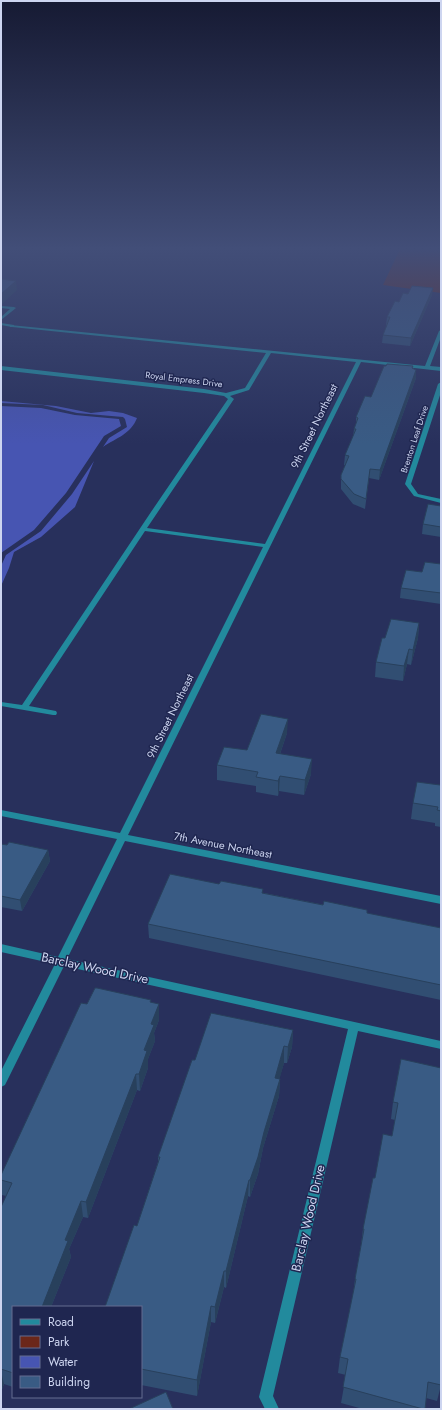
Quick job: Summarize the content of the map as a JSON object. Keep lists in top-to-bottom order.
{
  "streets": {
    "street": [
      "Royal Empress Drive",
      "9th Street Northeast",
      "Brenton Leaf Drive",
      "7th Avenue Northeast",
      "Barclay Wood Drive"
    ]
  },
  "crossings": [
    ["9th Street Northeast", "7th Avenue Northeast"],
    ["9th Street Northeast", "Barclay Wood Drive"]
  ],
  "legend": [
    "Road",
    "Park",
    "Water",
    "Building"
  ]
}
